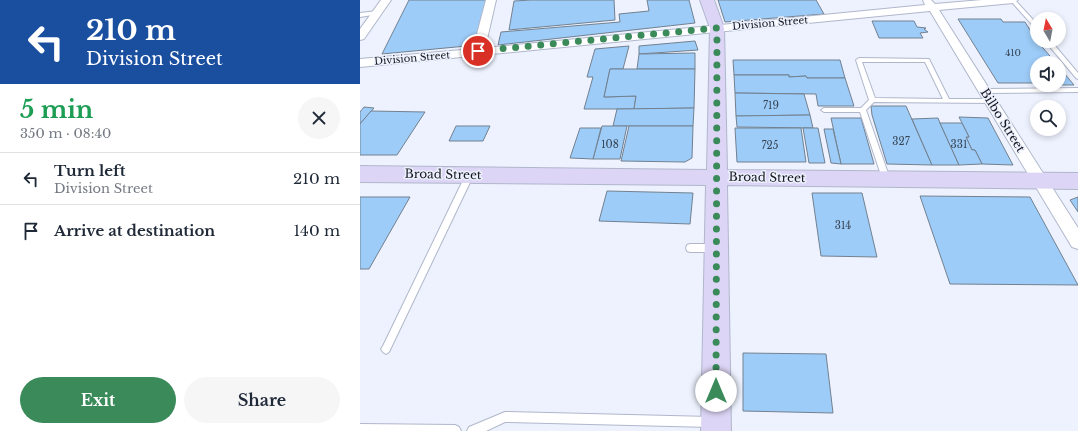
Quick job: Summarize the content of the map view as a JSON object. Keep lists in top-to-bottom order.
{
  "streets": {
    "main road": ["Broad Street"],
    "street": ["Division Street", "Bilbo Street"]
  },
  "crossings": [
    ["Division Street", "Bilbo Street"],
    ["Bilbo Street", "Broad Street"]
  ],
  "house_numbers": [
    "410",
    "719",
    "327",
    "108",
    "331",
    "725",
    "314"
  ],
  "north": "top",
  "page": {
    "turn": ["210 m", "Division Street"],
    "heading": ["5 min", "350 m · 08:40"],
    "list": [
      {
        "name": "Turn left",
        "note": "Division Street",
        "value": "210 m"
      },
      {
        "name": "Arrive at destination",
        "value": "140 m"
      }
    ],
    "buttons": ["Exit", "Share"]
  }
}
